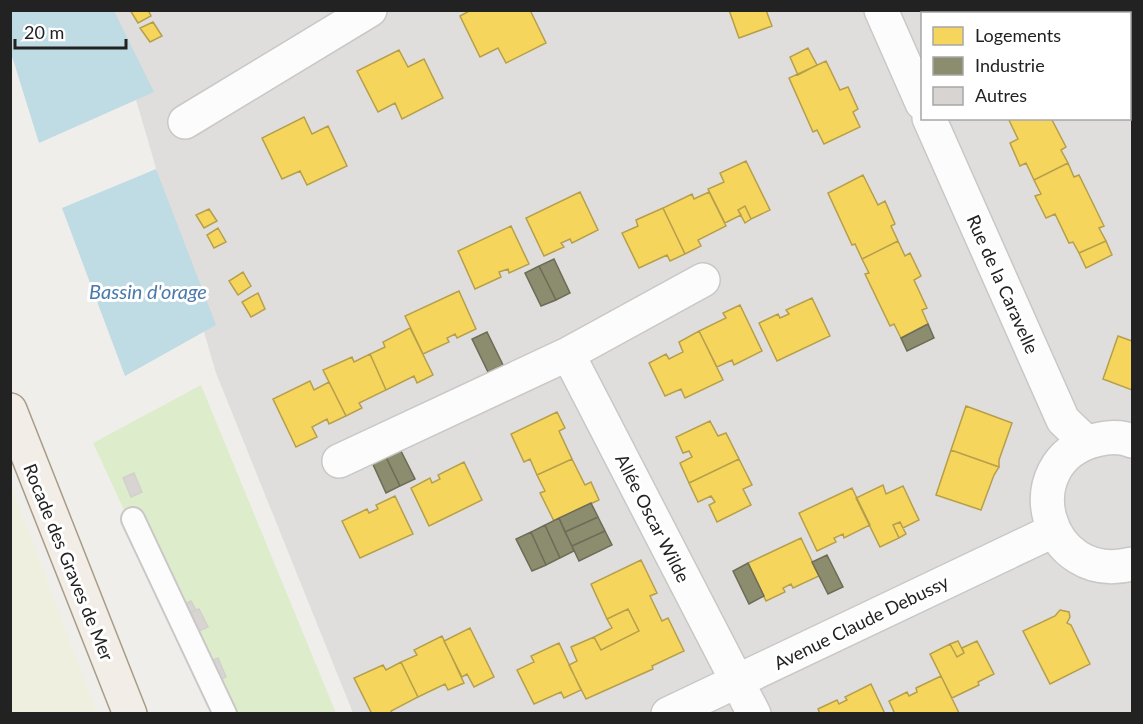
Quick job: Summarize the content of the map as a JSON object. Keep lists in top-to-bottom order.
{
  "streets": {
    "main road": ["Rocade des Graves de Mer"],
    "street": ["Rue de la Caravelle", "Allée Oscar Wilde", "Avenue Claude Debussy"]
  },
  "crossings": [
    ["Allée Oscar Wilde", "Avenue Claude Debussy"]
  ],
  "water": ["Bassin d'orage"],
  "legend": ["Logements", "Industrie", "Autres"],
  "scale_bar": "20 m"
}
